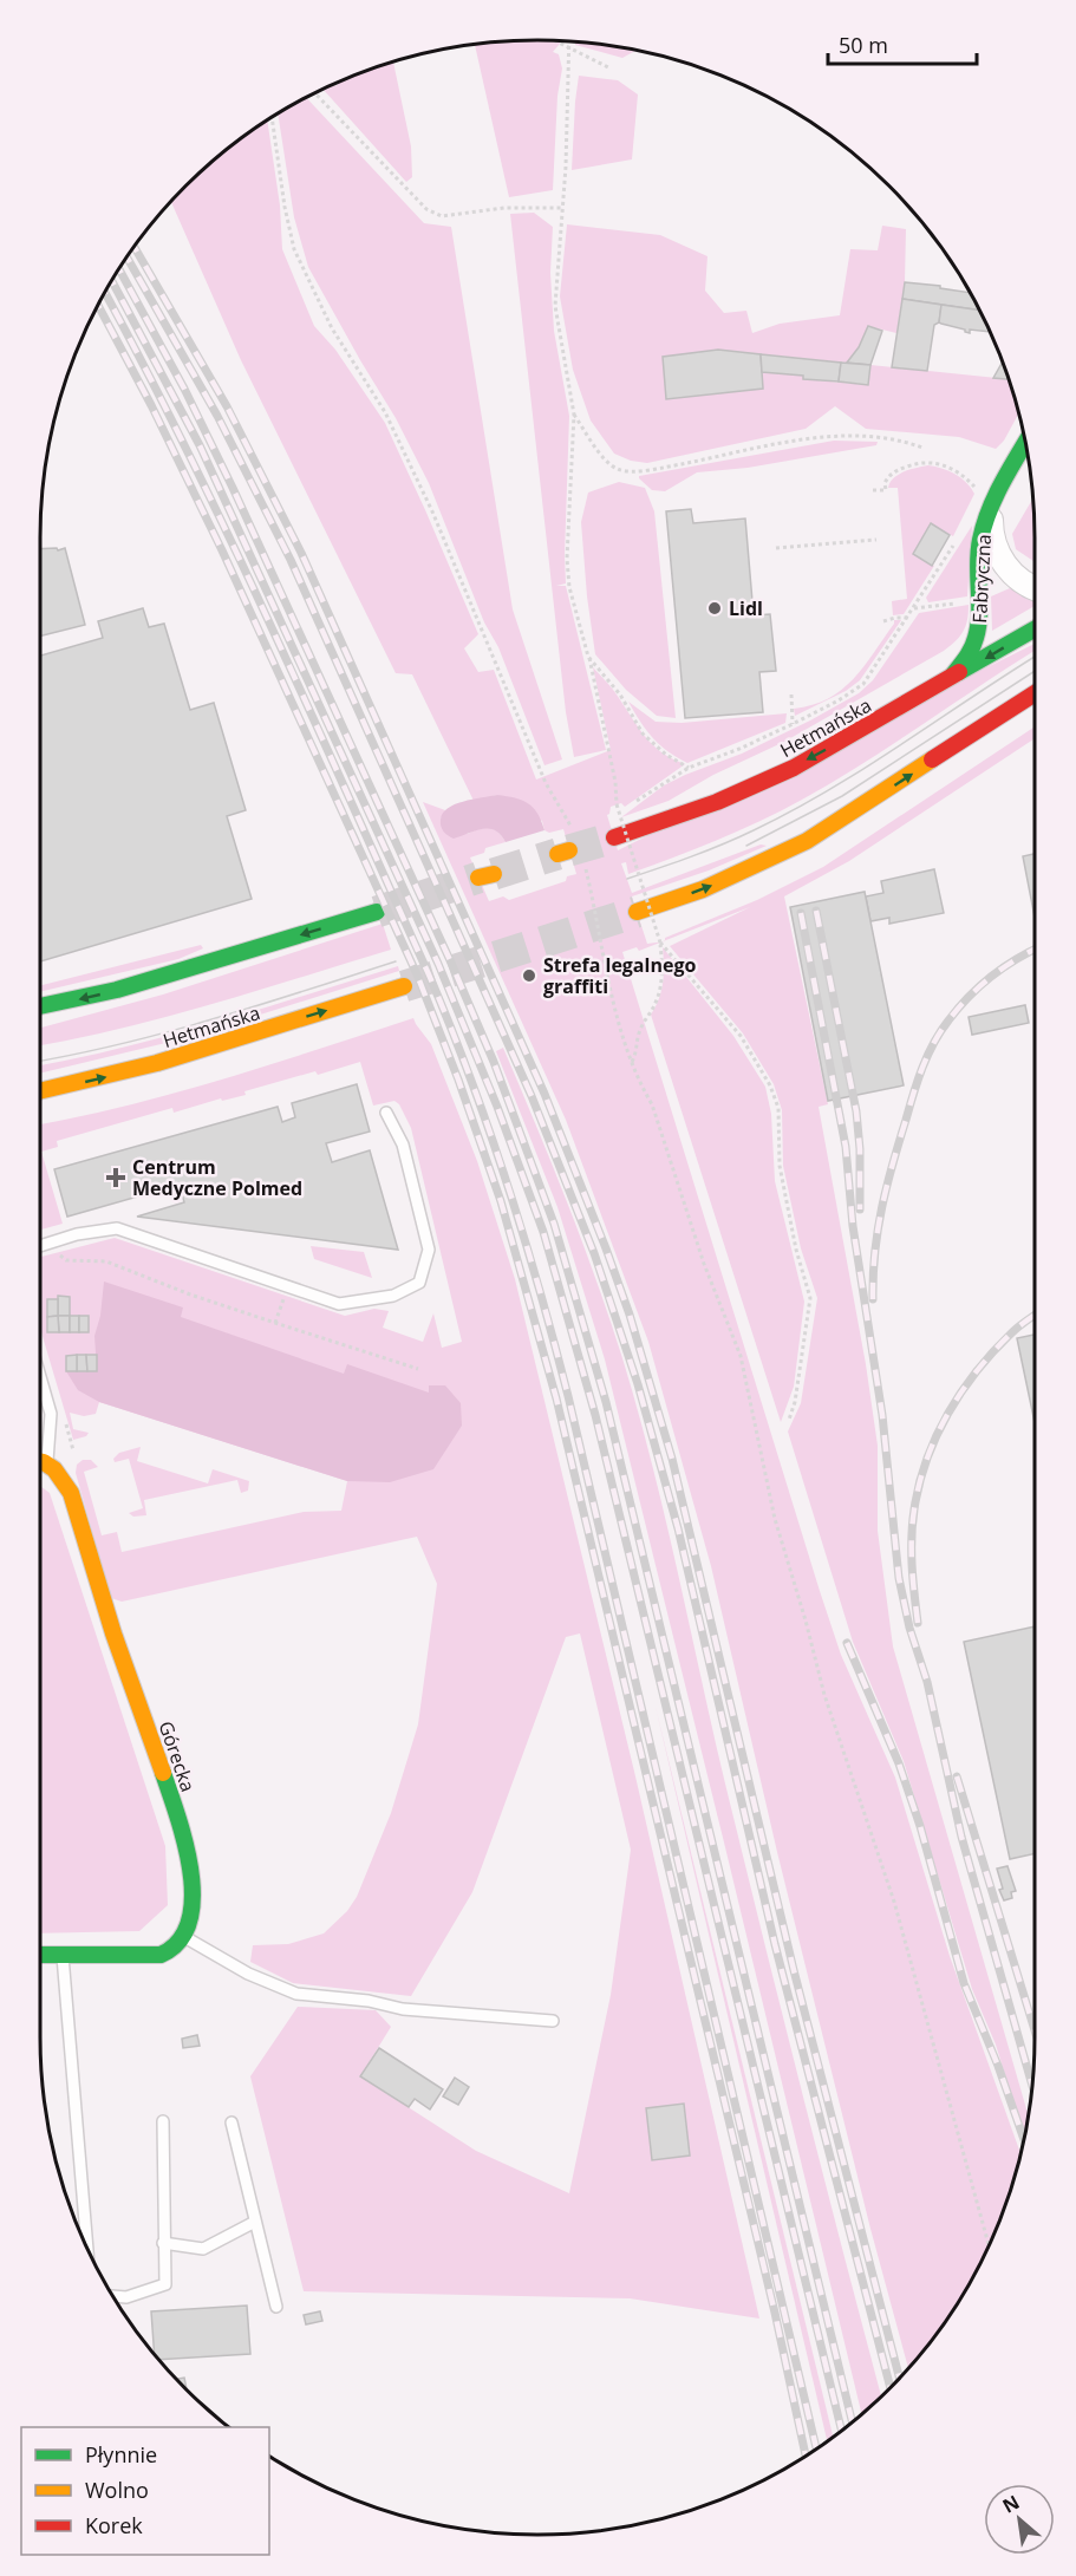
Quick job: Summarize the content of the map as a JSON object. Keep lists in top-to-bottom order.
{
  "streets": {
    "main road": ["Fabryczna", "Hetmańska", "Górecka"]
  },
  "crossings": [
    ["Fabryczna", "Hetmańska"]
  ],
  "places": {
    "other": ["Lidl", "Strefa legalnego graffiti"],
    "health": ["Centrum Medyczne Polmed"]
  },
  "legend": ["Płynnie", "Wolno", "Korek"],
  "scale_bar": "50 m",
  "north": "top left"
}
